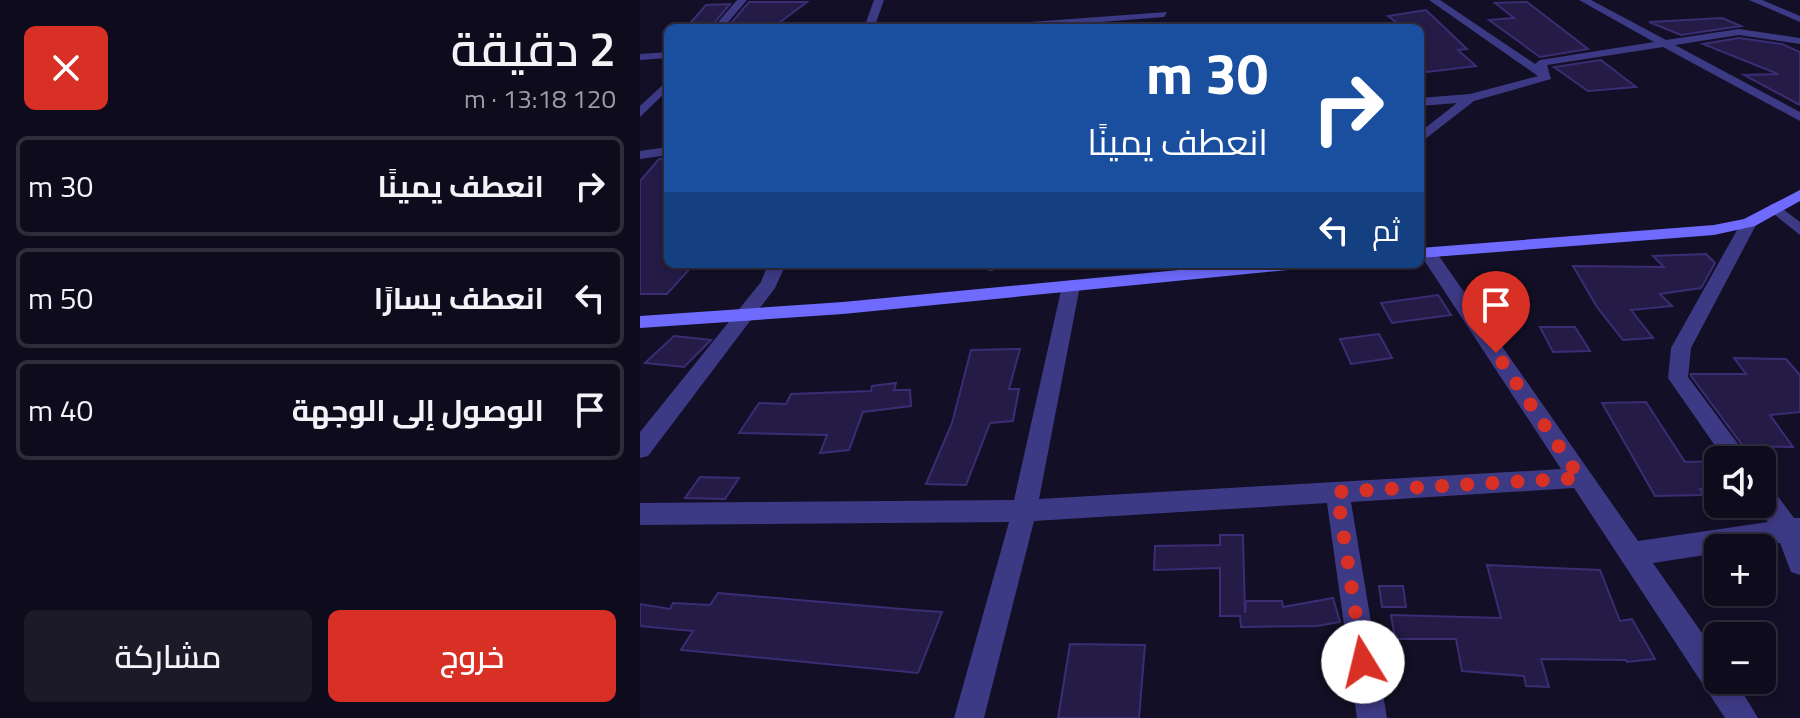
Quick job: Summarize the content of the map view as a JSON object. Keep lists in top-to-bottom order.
{
  "page": {
    "heading": ["2 دقيقة", "120 m · 13:18"],
    "turn": ["30 m", "انعطف يمينًا"],
    "list": [
      {
        "name": "انعطف يمينًا",
        "value": "30 m"
      },
      {
        "name": "انعطف يسارًا",
        "value": "50 m"
      },
      {
        "name": "الوصول إلى الوجهة",
        "value": "40 m"
      }
    ],
    "then": "ثم",
    "map_buttons": ["+", "−"],
    "buttons": ["خروج", "مشاركة"]
  }
}
